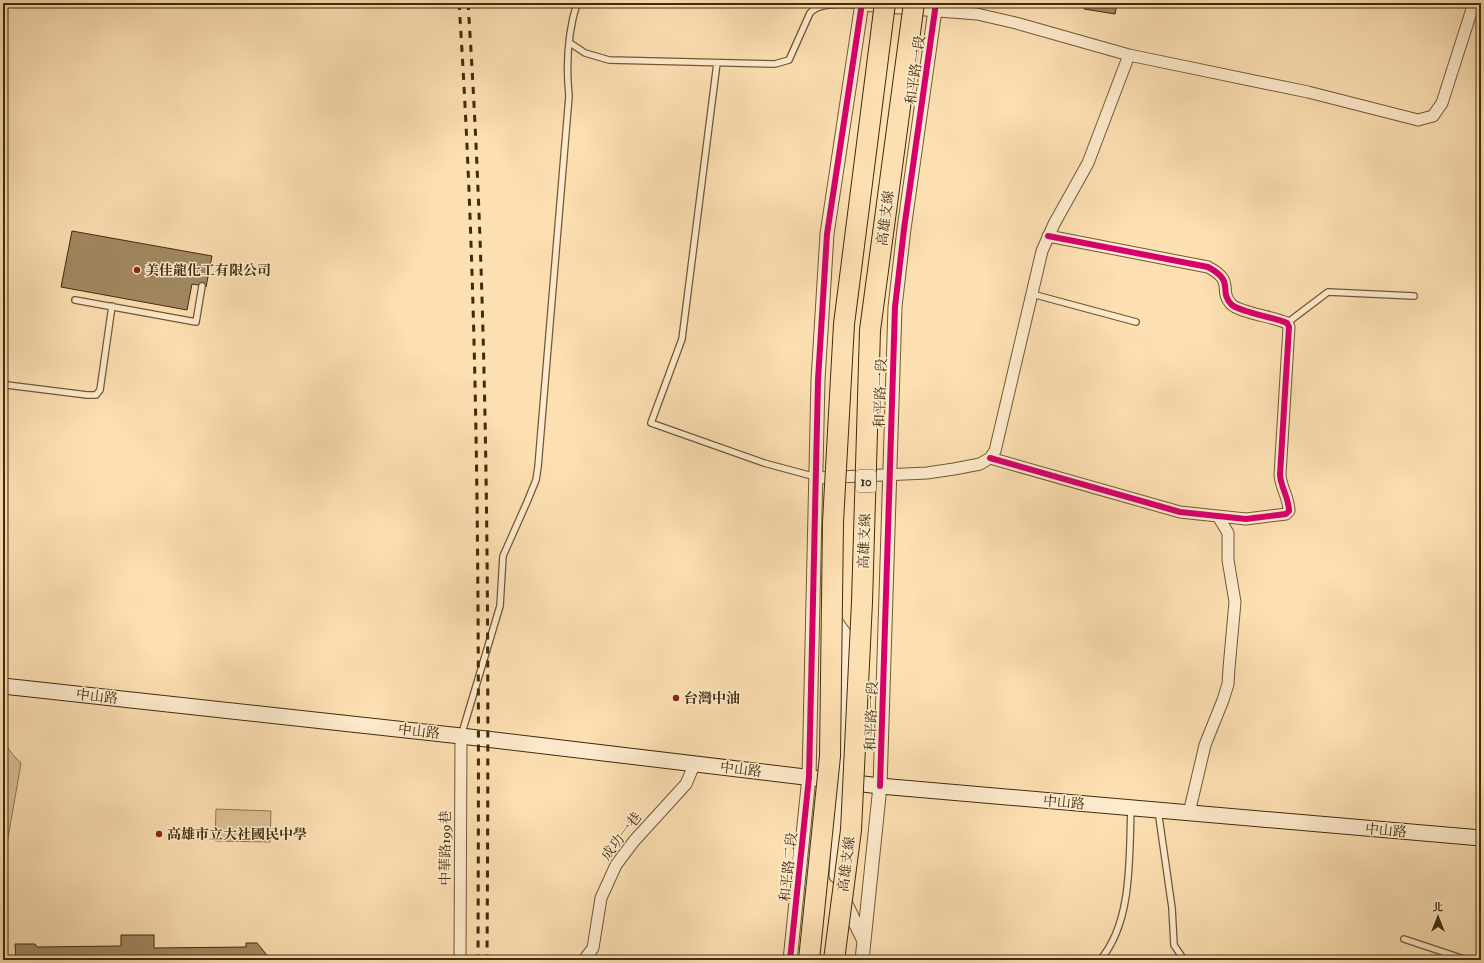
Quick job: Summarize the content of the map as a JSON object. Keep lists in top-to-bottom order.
{
  "streets": {
    "highway": ["高雄支線", "10"],
    "main road": ["中山路"],
    "street": [
      "和平路一段",
      "成功一巷",
      "中華路199巷",
      "和平路二段"
    ]
  },
  "crossings": [
    ["和平路一段", "中山路"],
    ["中山路", "成功一巷"],
    ["中山路", "中華路199巷"],
    ["中山路", "和平路二段"]
  ],
  "places": ["美佳龍化工有限公司", "台灣中油", "高雄市立大社國民中學"],
  "north": "top"
}
